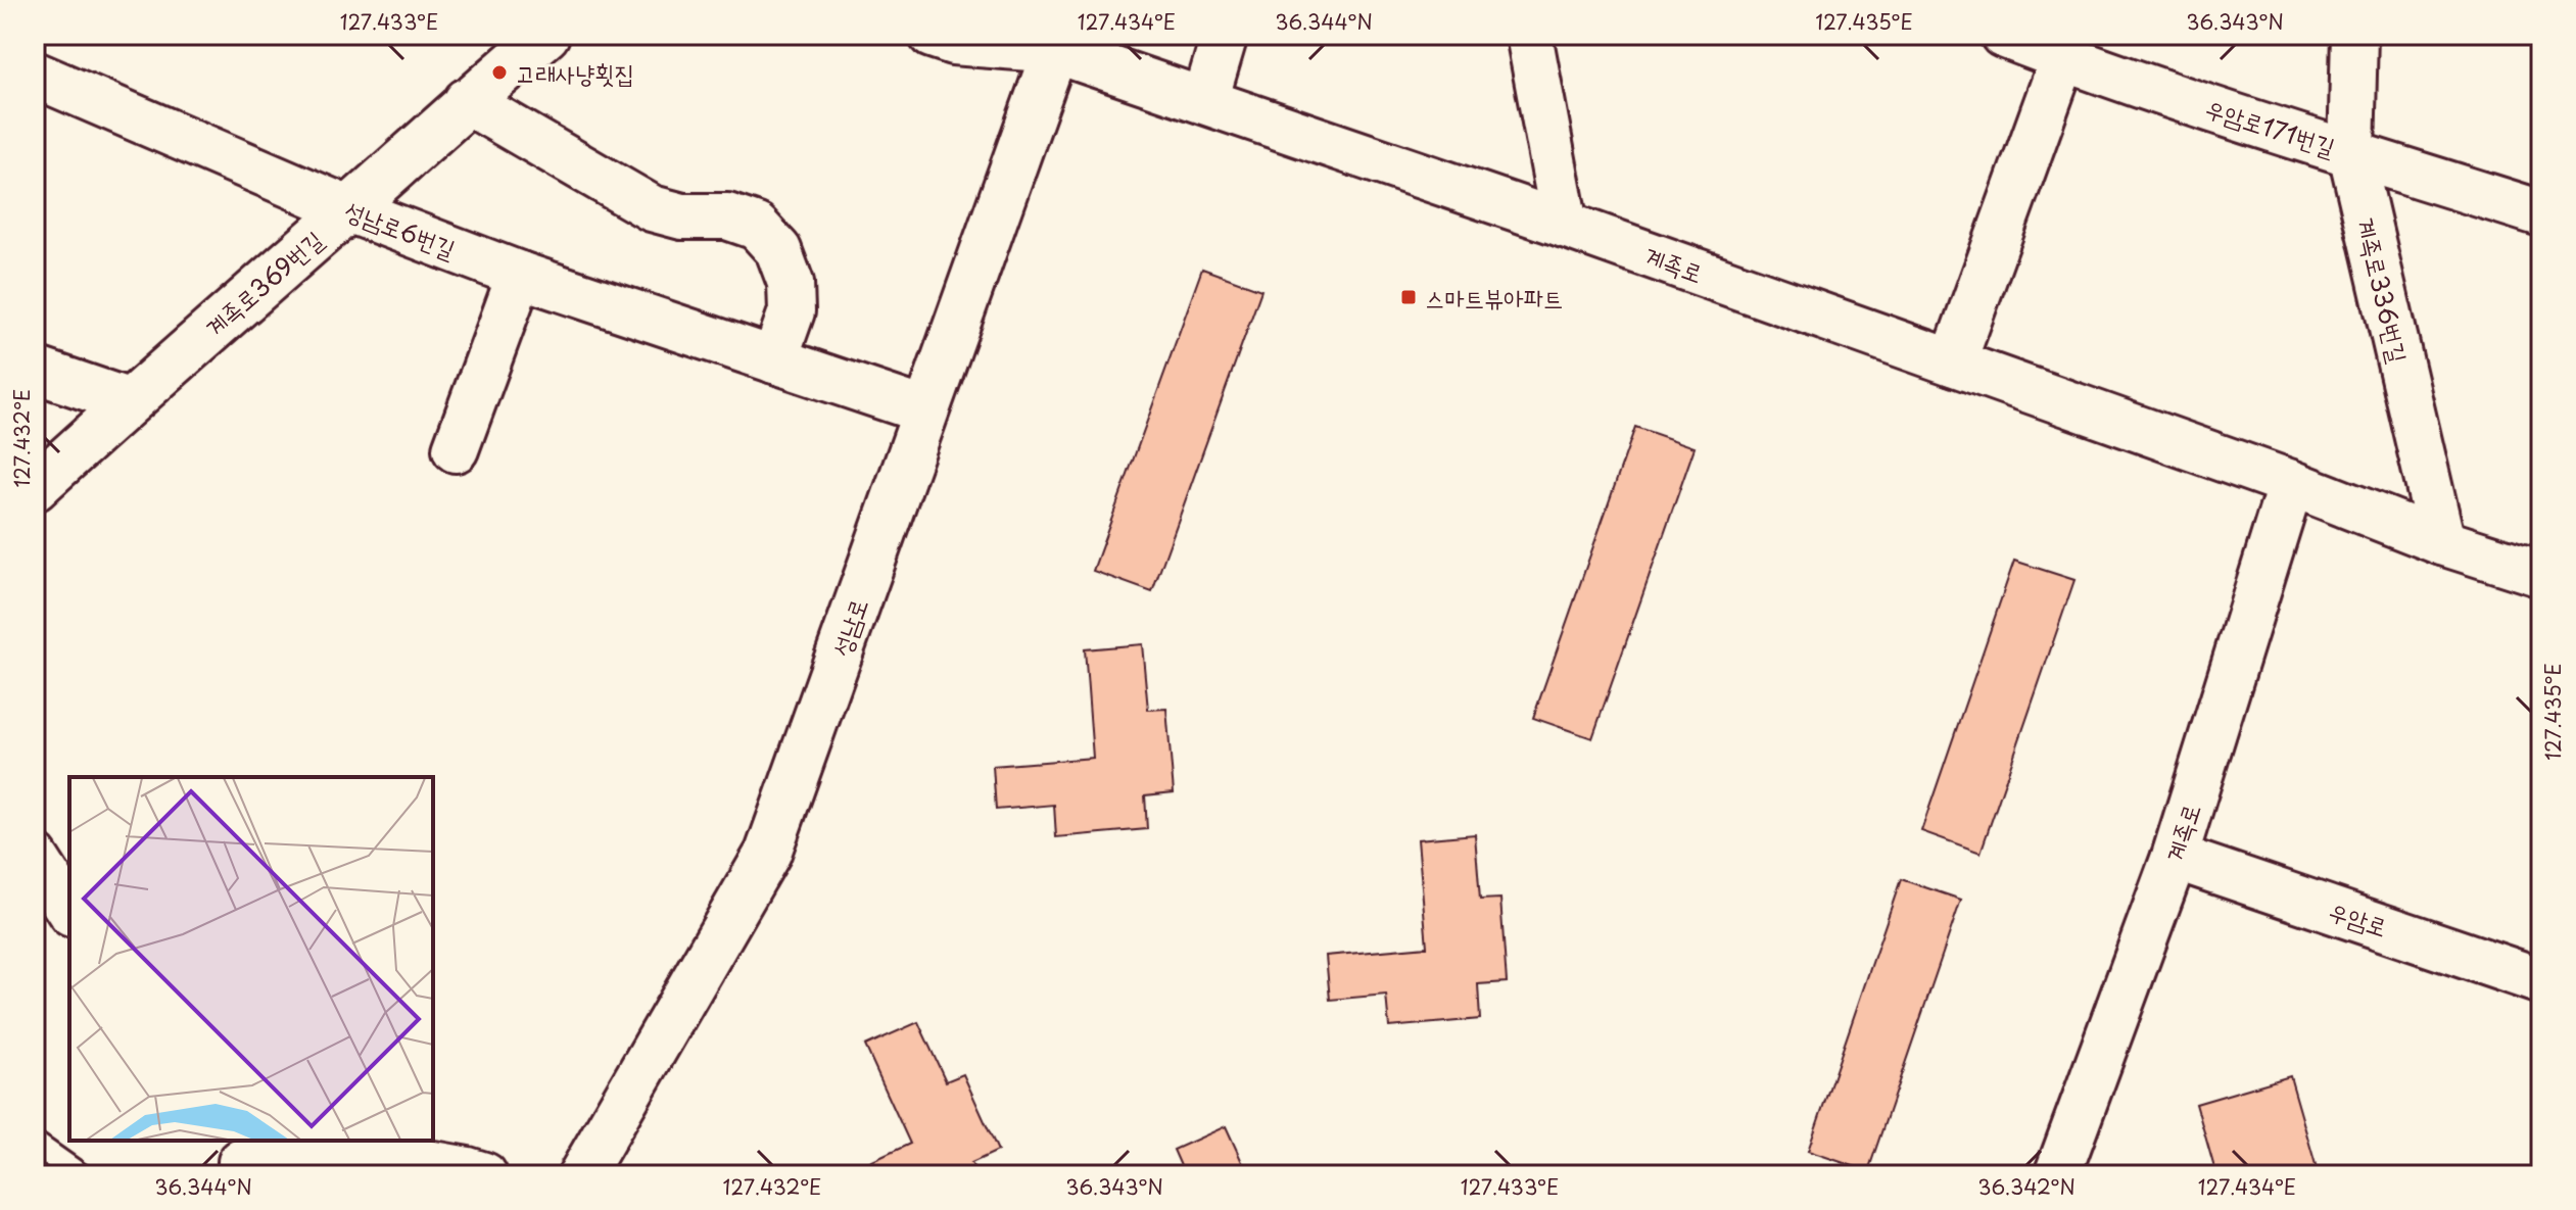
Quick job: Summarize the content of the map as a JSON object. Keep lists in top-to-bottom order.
{
  "streets": {
    "street": [
      "우암로171번길",
      "성남로6번길",
      "계족로",
      "계족로369번길",
      "계족로336번길",
      "성남로",
      "우암로"
    ]
  },
  "crossings": [
    ["우암로171번길", "계족로336번길"],
    ["성남로6번길", "계족로369번길"],
    ["성남로6번길", "성남로"],
    ["계족로", "계족로336번길"],
    ["계족로", "성남로"],
    ["계족로", "우암로"]
  ],
  "places": {
    "other": ["고래사냥횟집"],
    "transit": ["스마트뷰아파트"]
  },
  "coordinates": [
    "127.433°E",
    "127.434°E",
    "36.344°N",
    "127.435°E",
    "36.343°N",
    "127.432°E",
    "36.342°N"
  ]
}
